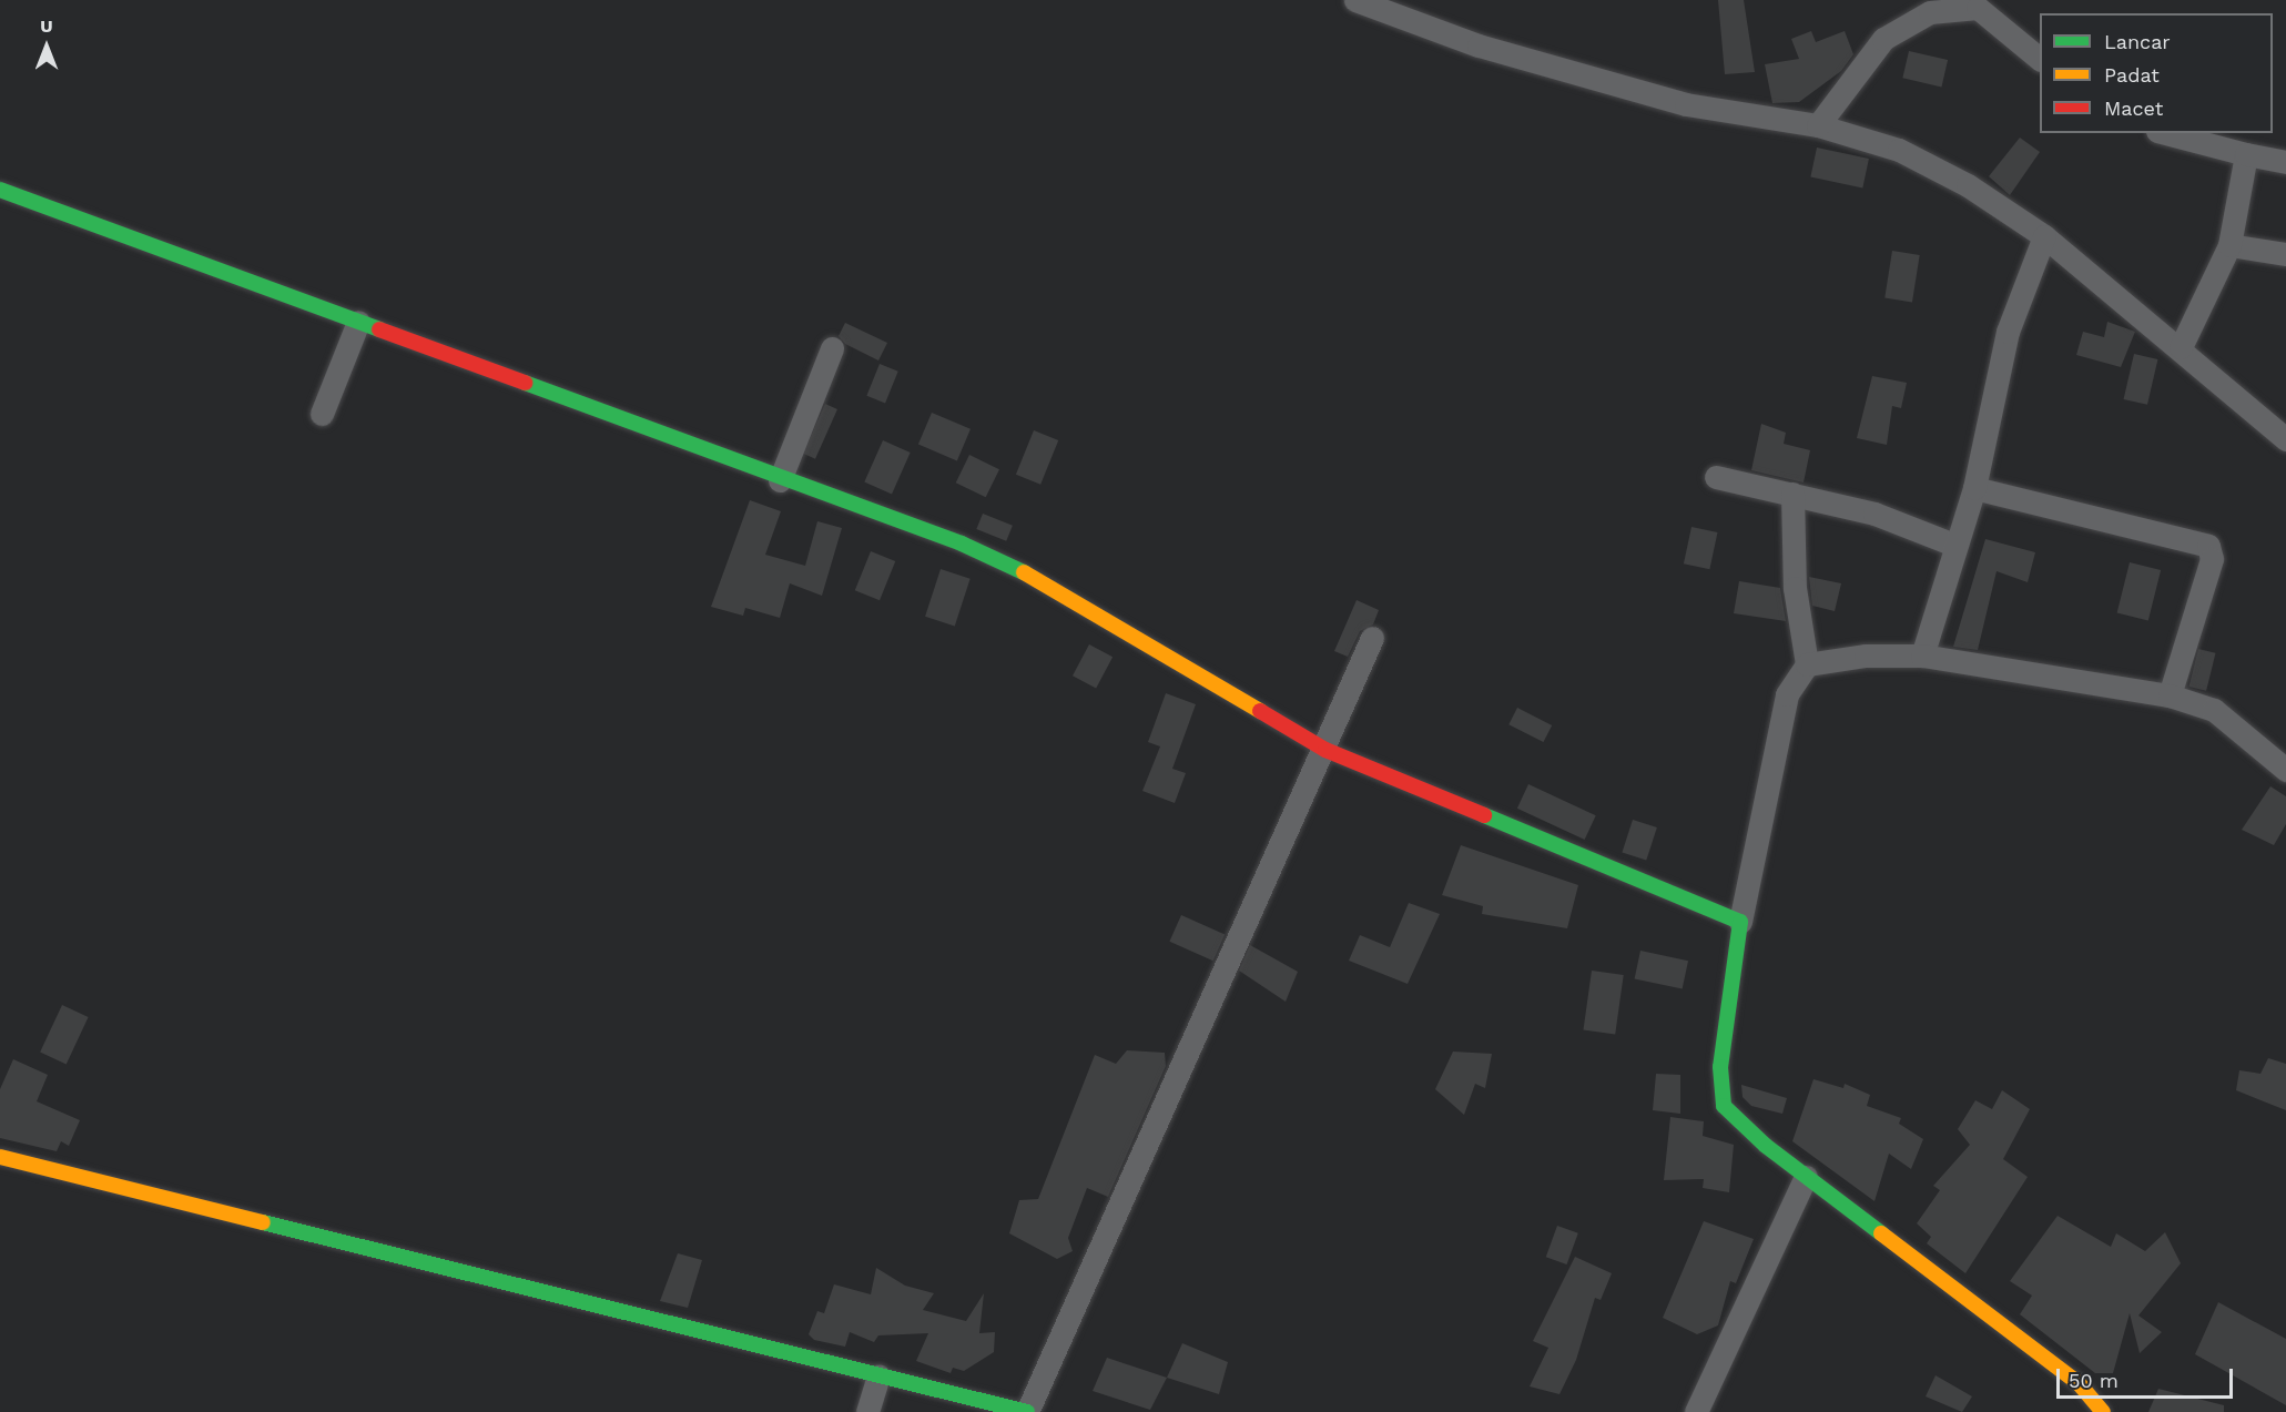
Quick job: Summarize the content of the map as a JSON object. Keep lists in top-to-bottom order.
{
  "legend": ["Lancar", "Padat", "Macet"],
  "scale_bar": "50 m",
  "north": "top"
}
